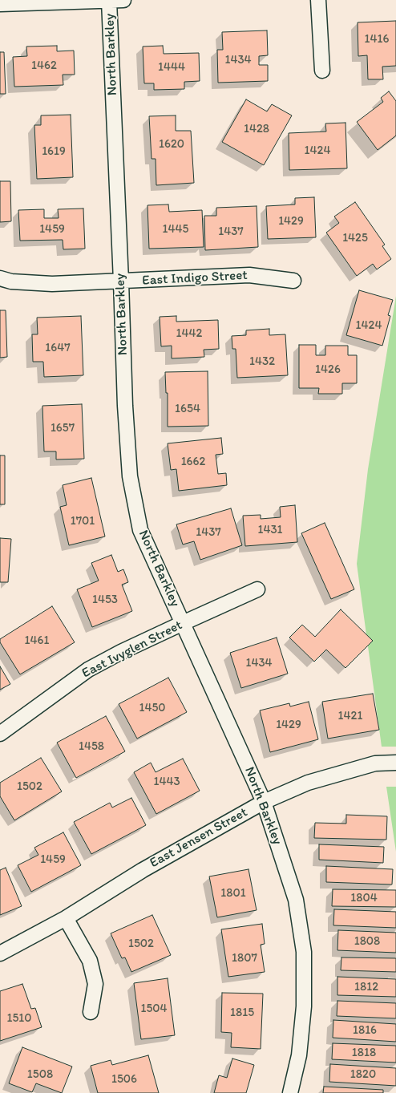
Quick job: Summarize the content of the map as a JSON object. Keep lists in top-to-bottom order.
{
  "streets": {
    "street": [
      "North Barkley",
      "East Indigo Street",
      "East Ivyglen Street",
      "East Jensen Street"
    ]
  },
  "crossings": [
    ["North Barkley", "East Indigo Street"],
    ["North Barkley", "East Ivyglen Street"],
    ["North Barkley", "East Jensen Street"]
  ],
  "house_numbers": [
    "1416",
    "1434",
    "1462",
    "1444",
    "1428",
    "1620",
    "1424",
    "1619",
    "1429",
    "1459",
    "1445",
    "1437",
    "1425",
    "1424",
    "1442",
    "1647",
    "1432",
    "1426",
    "1654",
    "1657",
    "1662",
    "1701",
    "1431",
    "1437",
    "1453",
    "1461",
    "1434",
    "1450",
    "1421",
    "1429",
    "1458",
    "1443",
    "1502",
    "1459",
    "1801",
    "1804",
    "1808",
    "1502",
    "1807",
    "1812",
    "1504",
    "1815",
    "1510",
    "1816",
    "1818",
    "1508",
    "1820",
    "1506"
  ]
}
